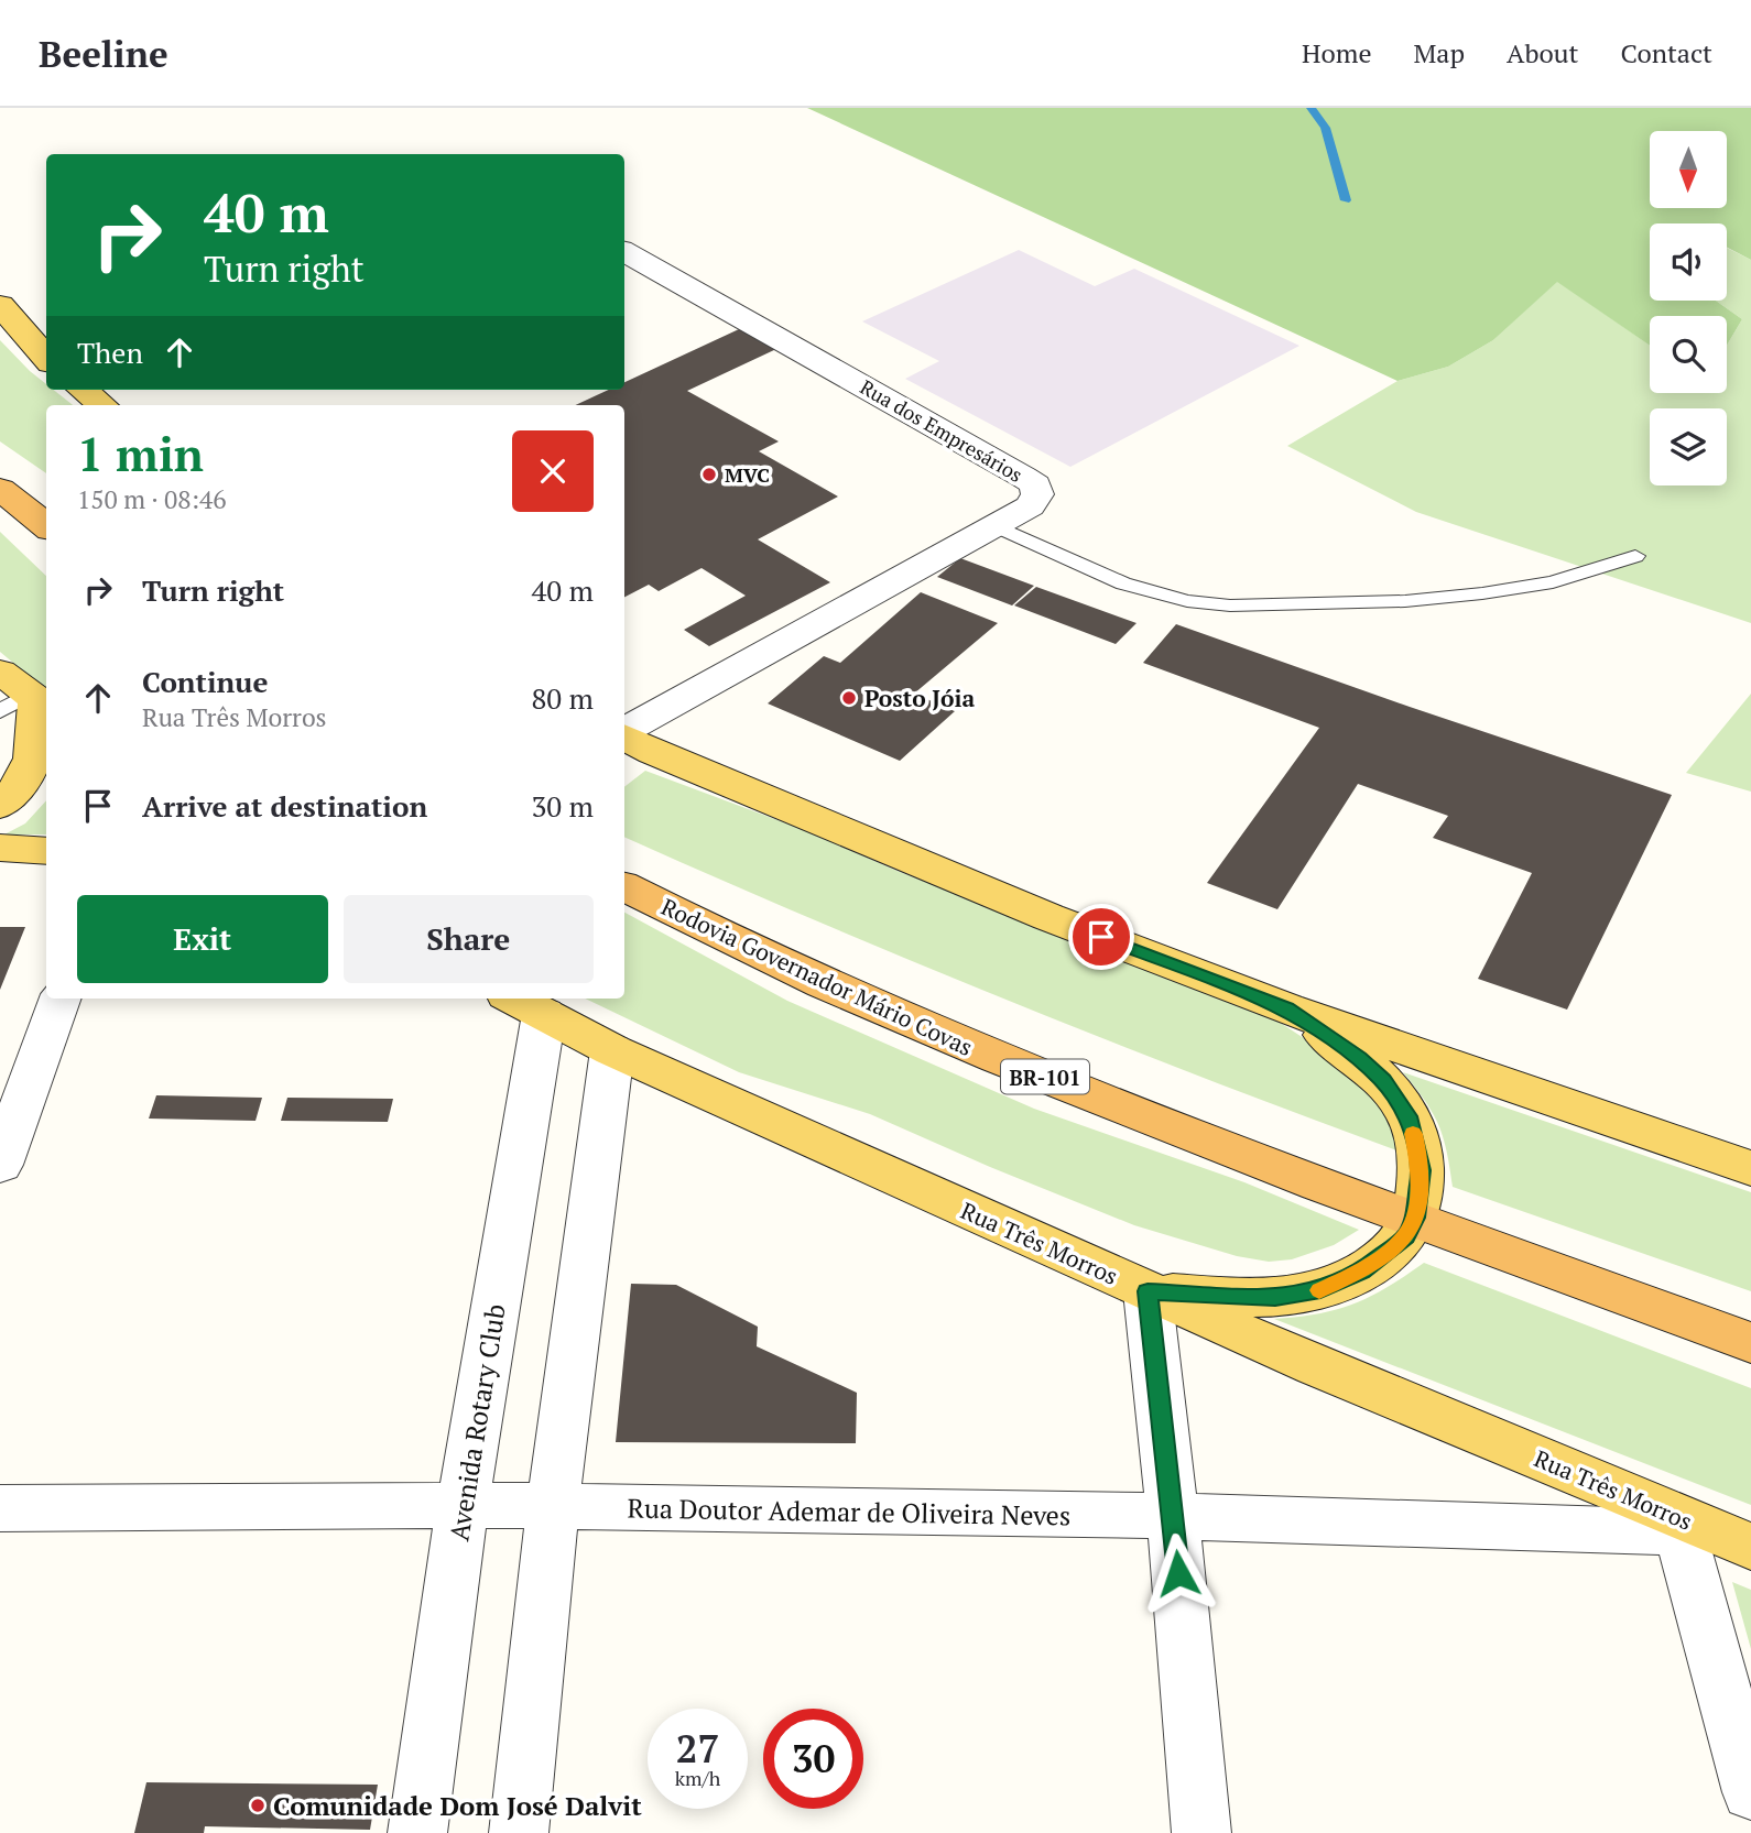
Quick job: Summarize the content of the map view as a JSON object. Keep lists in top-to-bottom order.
{
  "streets": {
    "highway": ["Rodovia Governador Mário Covas", "BR-101"],
    "main road": ["Rua Três Morros"],
    "street": ["Rua dos Empresários", "Avenida Rotary Club", "Rua Doutor Ademar de Oliveira Neves"]
  },
  "crossings": [
    ["Rua Três Morros", "Avenida Rotary Club"],
    ["Rua Três Morros", "Rua Doutor Ademar de Oliveira Neves"],
    ["Avenida Rotary Club", "Rua Doutor Ademar de Oliveira Neves"]
  ],
  "places": ["MVC", "Posto Jóia", "Comunidade Dom José Dalvit"],
  "north": "bottom",
  "page": {
    "header": "Beeline",
    "nav": [
      "Home",
      "Map",
      "About",
      "Contact"
    ],
    "turn": ["40 m", "Turn right"],
    "then": "Then",
    "heading": ["1 min", "150 m · 08:46"],
    "list": [
      {
        "name": "Turn right",
        "value": "40 m"
      },
      {
        "name": "Continue",
        "note": "Rua Três Morros",
        "value": "80 m"
      },
      {
        "name": "Arrive at destination",
        "value": "30 m"
      }
    ],
    "buttons": ["Exit", "Share"],
    "speed": "27 km/h",
    "limit": "30"
  }
}
